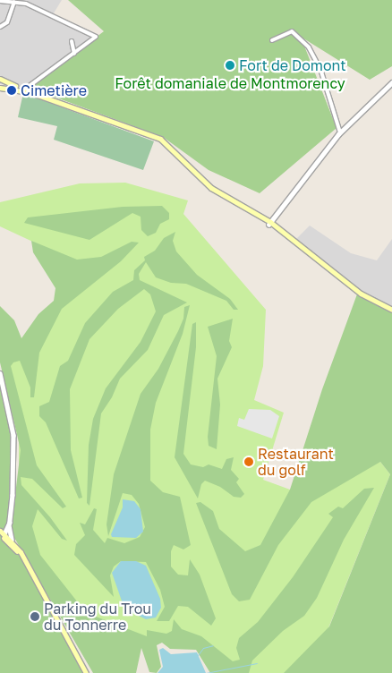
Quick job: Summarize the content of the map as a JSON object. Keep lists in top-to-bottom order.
{
  "parks": ["Forêt domaniale de Montmorency"],
  "places": [
    "Fort de Domont",
    "Cimetière",
    "Restaurant du golf",
    "Parking du Trou du Tonnerre"
  ]
}
